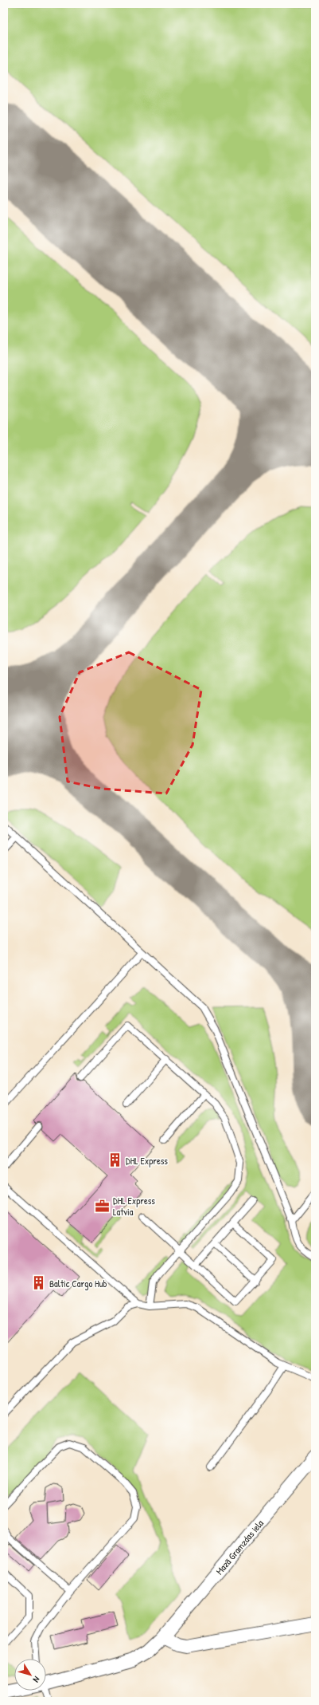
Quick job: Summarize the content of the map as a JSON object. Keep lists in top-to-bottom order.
{
  "streets": {
    "street": ["Mazā Gramzdas iela"]
  },
  "places": {
    "building": ["DHL Express", "Baltic Cargo Hub"],
    "office": ["DHL Express Latvia"]
  },
  "north": "bottom right"
}
